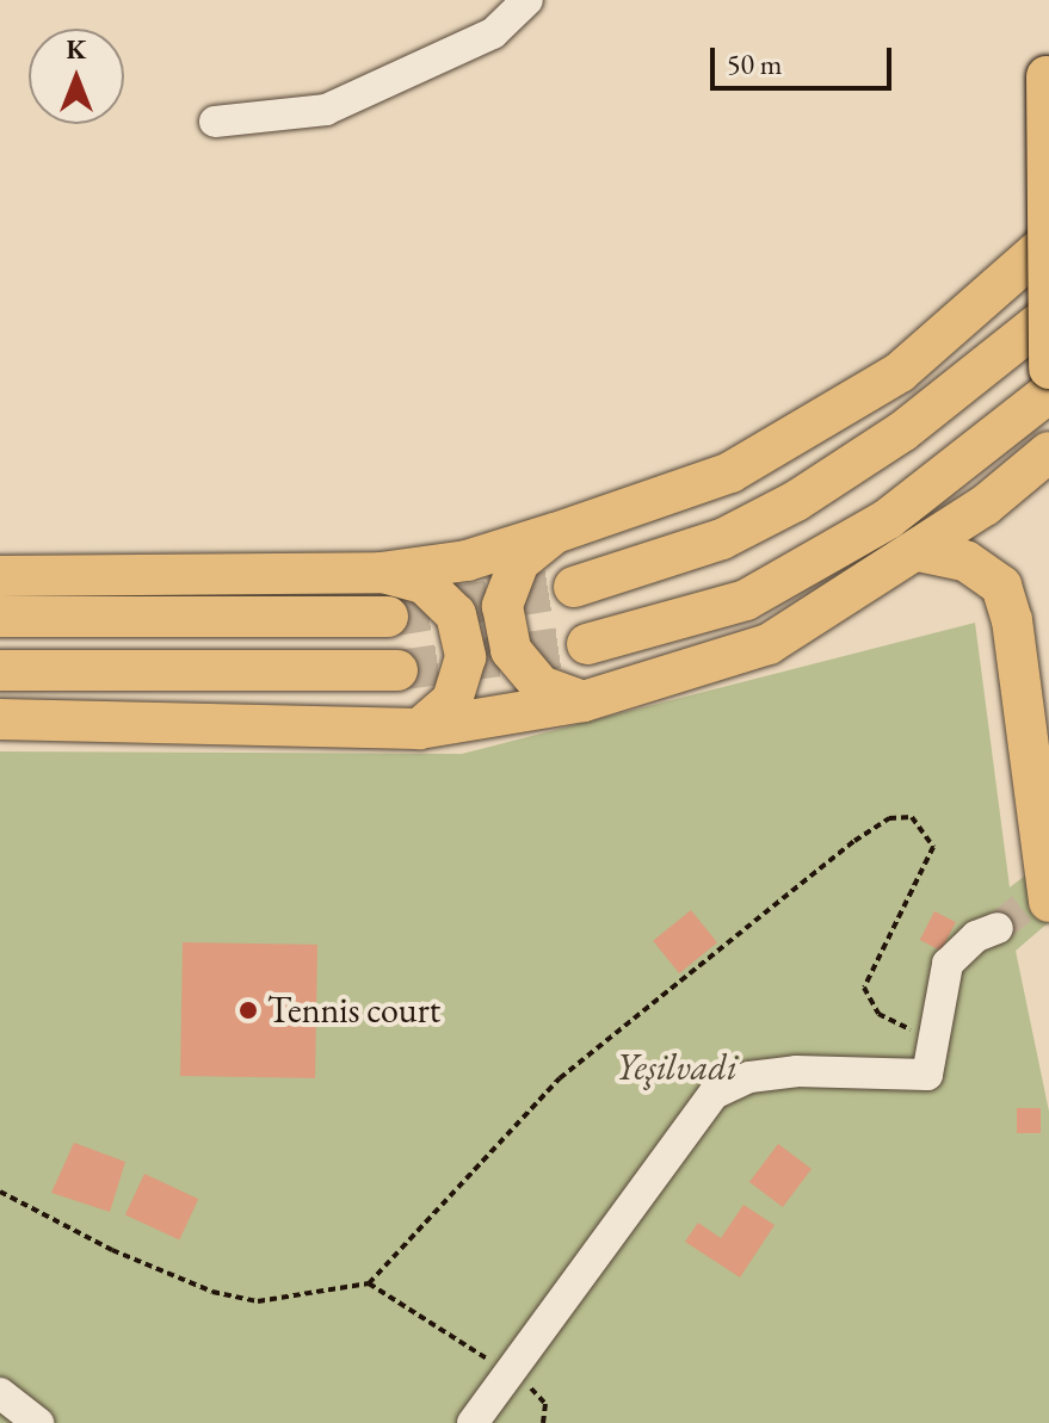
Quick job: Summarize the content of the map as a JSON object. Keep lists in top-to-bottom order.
{
  "parks": ["Yeşilvadi"],
  "places": ["Tennis court"],
  "scale_bar": "50 m",
  "north": "top"
}
